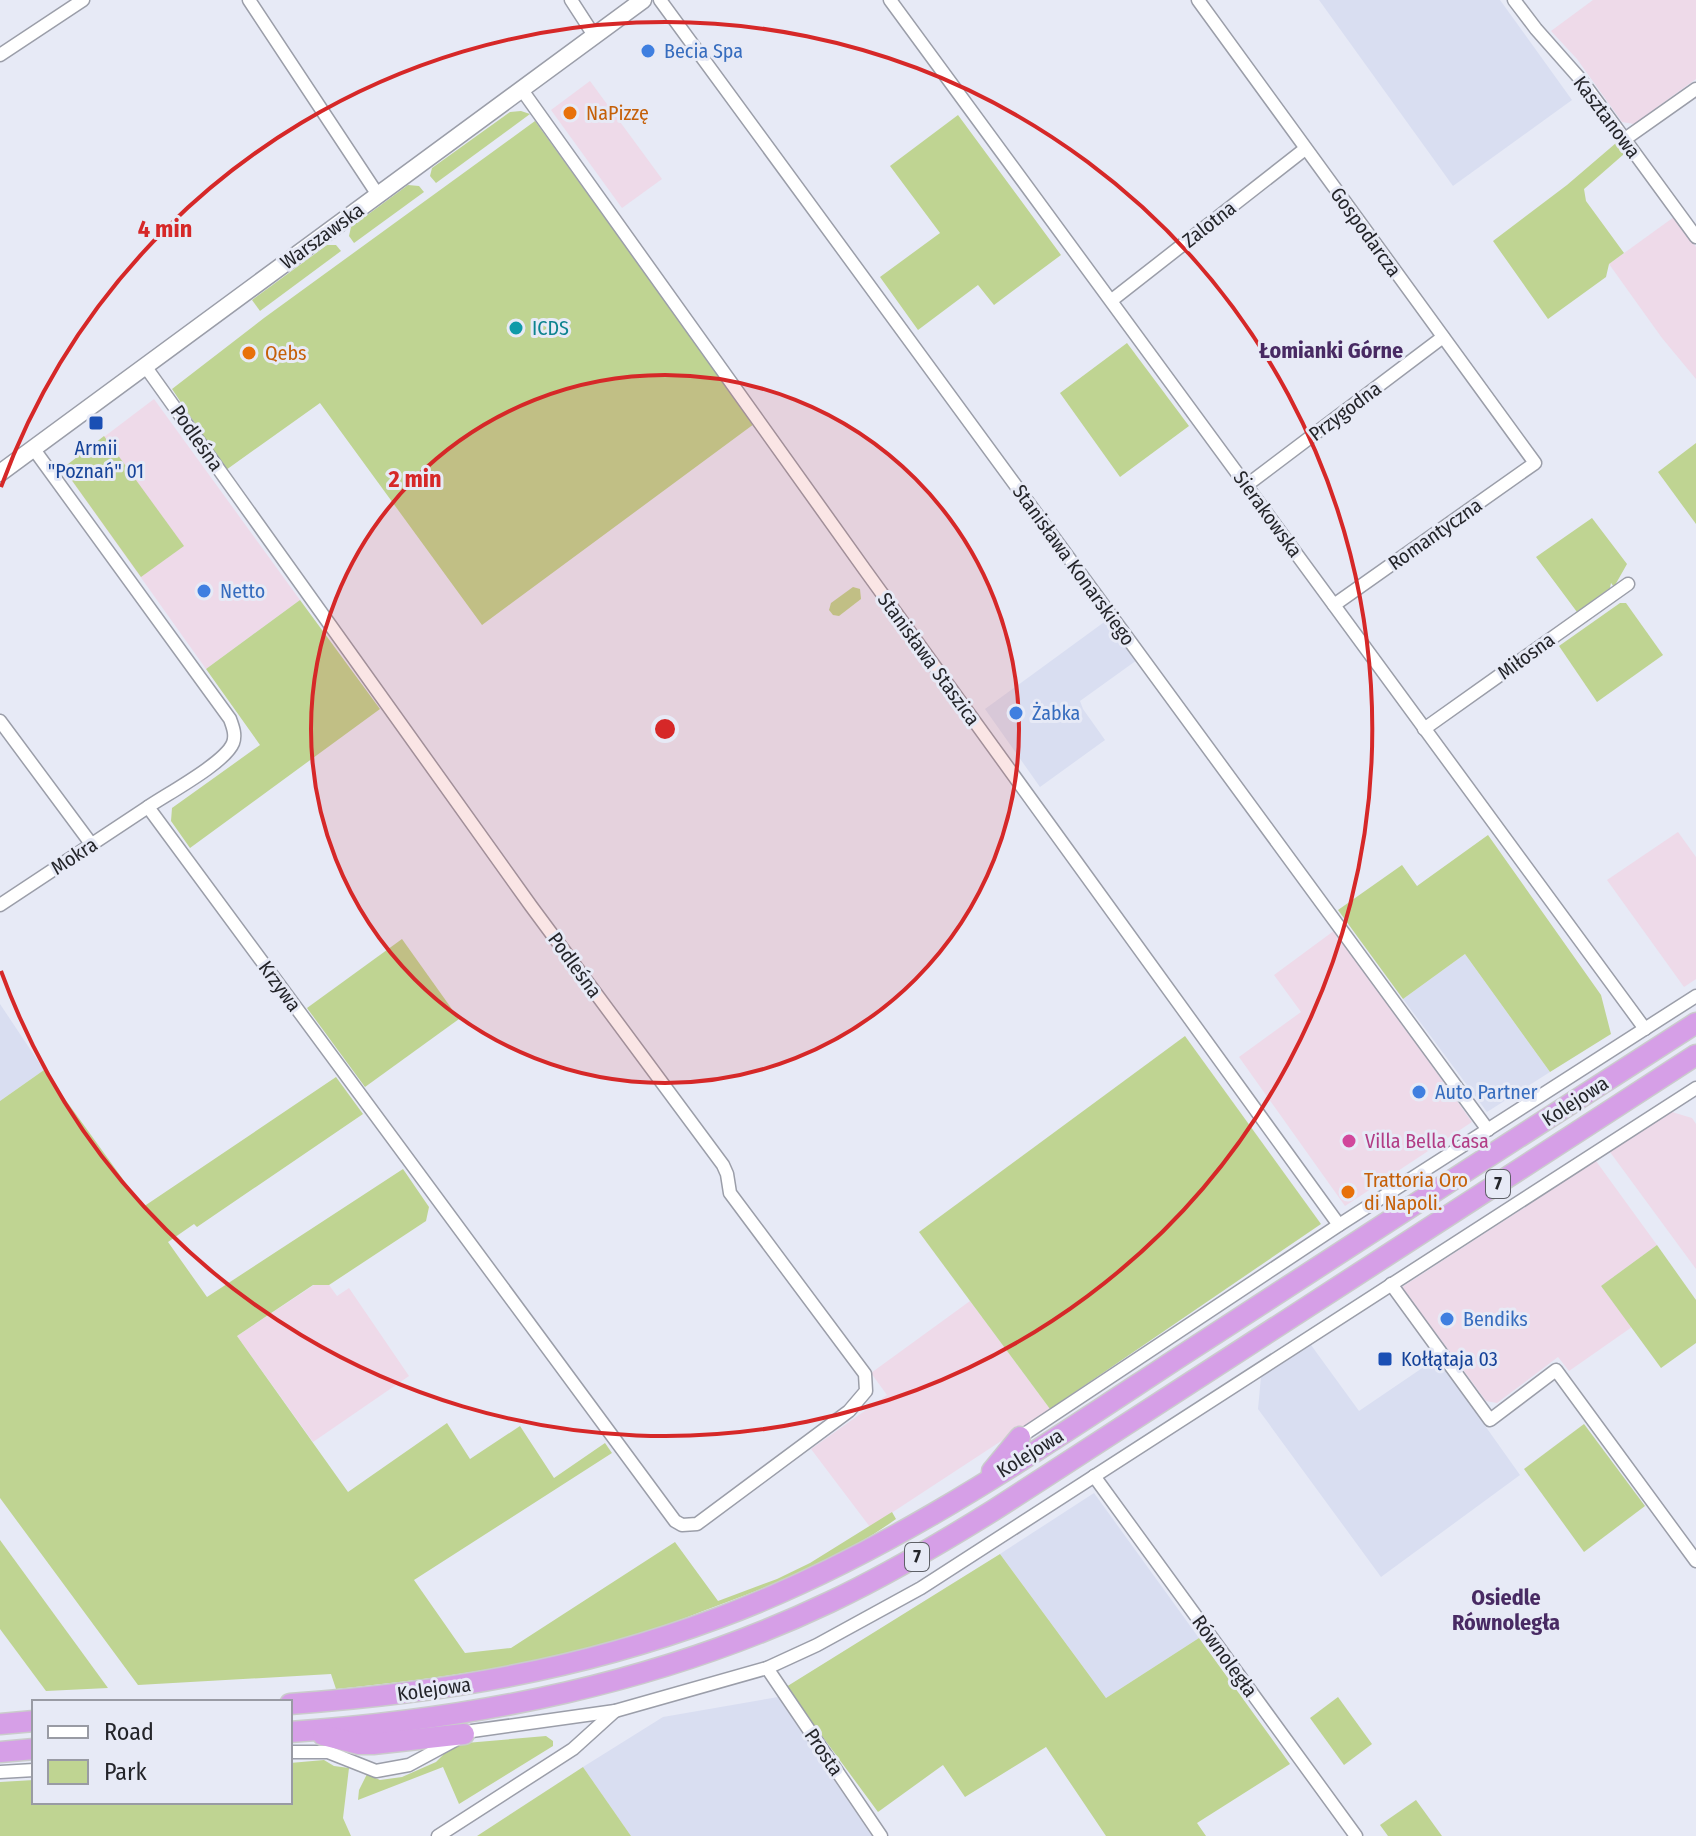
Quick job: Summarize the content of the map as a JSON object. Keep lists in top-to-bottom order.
{
  "streets": {
    "highway": ["Kolejowa", "7"],
    "street": [
      "Kasztanowa",
      "Zalotna",
      "Gospodarcza",
      "Warszawska",
      "Przygodna",
      "Podleśna",
      "Sierakowska",
      "Romantyczna",
      "Stanisława Konarskiego",
      "Miłosna",
      "Stanisława Staszica",
      "Mokra",
      "Krzywa",
      "Równoległa",
      "Prosta"
    ]
  },
  "crossings": [
    ["Zalotna", "Gospodarcza"],
    ["Zalotna", "Sierakowska"],
    ["Gospodarcza", "Przygodna"],
    ["Gospodarcza", "Romantyczna"],
    ["Warszawska", "Podleśna"],
    ["Warszawska", "Stanisława Staszica"],
    ["Przygodna", "Sierakowska"],
    ["Podleśna", "Krzywa"],
    ["Sierakowska", "Romantyczna"],
    ["Sierakowska", "Miłosna"],
    ["Sierakowska", "Kolejowa"],
    ["Stanisława Konarskiego", "Kolejowa"],
    ["Stanisława Staszica", "Kolejowa"],
    ["Mokra", "Krzywa"]
  ],
  "districts": ["Łomianki Górne", "Osiedle Równoległa"],
  "places": {
    "other": [
      "Becia Spa",
      "NaPizzę",
      "ICDS",
      "Qebs",
      "Netto",
      "Żabka",
      "Auto Partner",
      "Villa Bella Casa",
      "Trattoria Oro di Napoli.",
      "Bendiks"
    ],
    "transit": ["Armii \"Poznań\" 01", "Kołłątaja 03"]
  },
  "legend": ["Road", "Park"],
  "rings": ["4 min", "2 min"]
}
